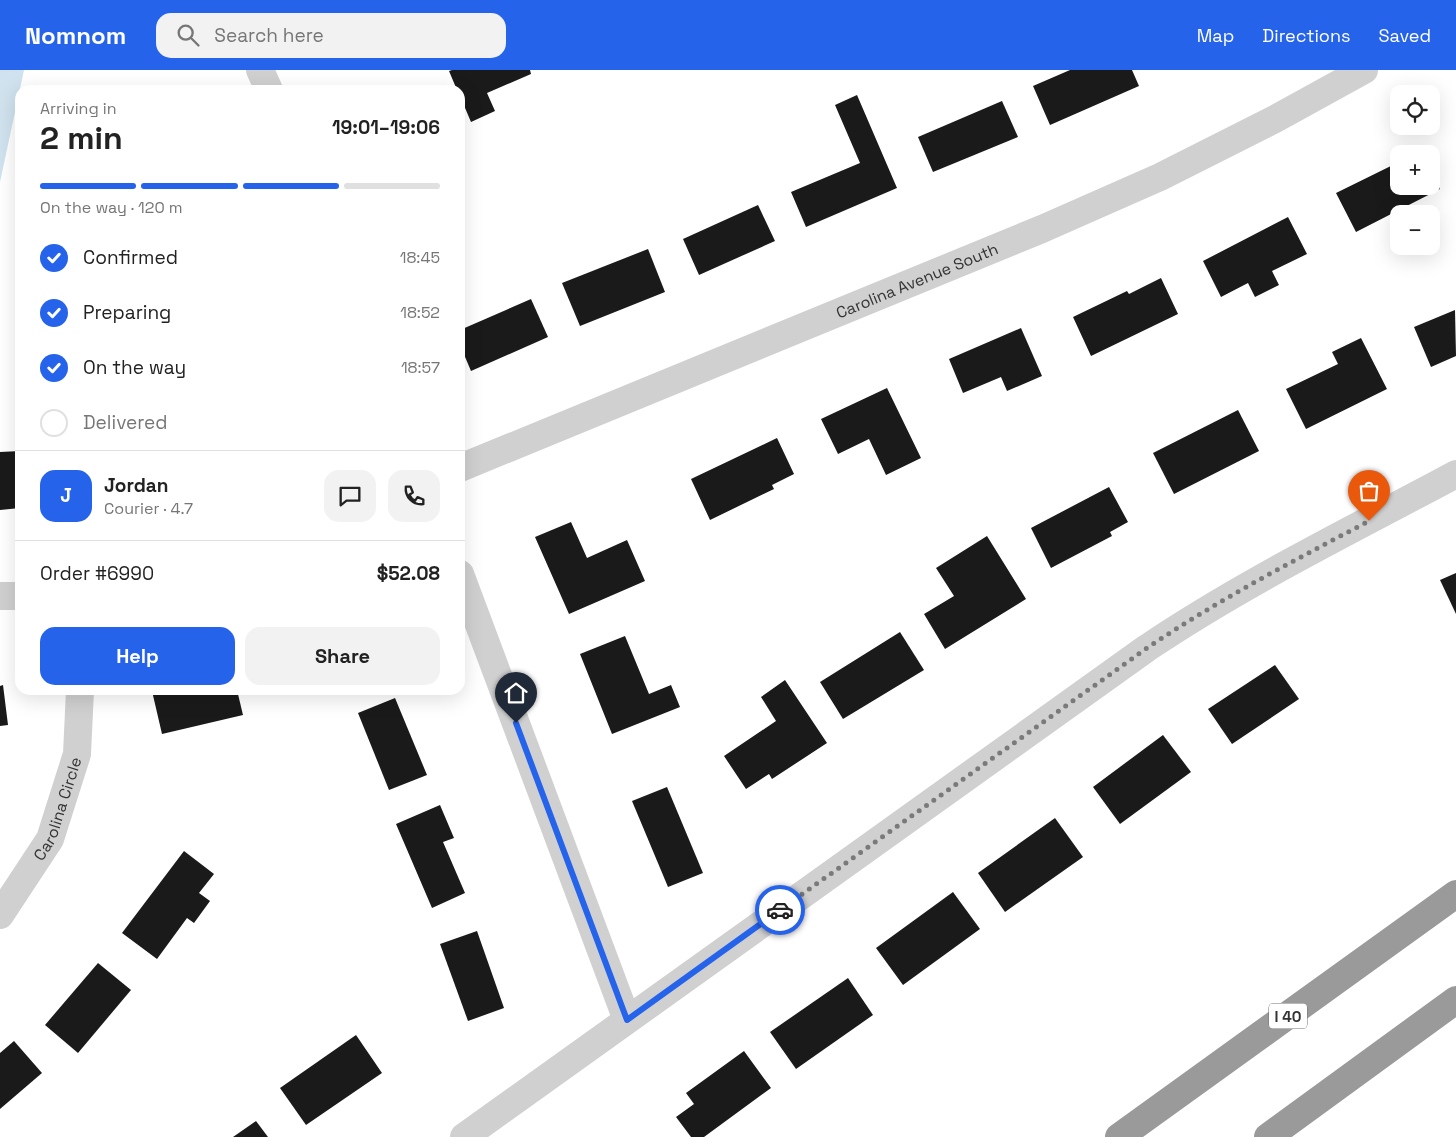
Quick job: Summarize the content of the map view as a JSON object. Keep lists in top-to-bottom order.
{
  "streets": {
    "highway": ["I 40"],
    "street": ["Carolina Avenue South", "Carolina Circle"]
  },
  "page": {
    "header": "Nomnom",
    "search": "Search here",
    "nav": ["Map", "Directions", "Saved"],
    "map_buttons": ["+", "−"],
    "heading": ["2 min", "Arriving in", "19:01–19:06"],
    "panel": [
      "Jordan",
      "Courier · 4.7",
      "Order #6990",
      "$52.08"
    ],
    "bar": "On the way · 120 m",
    "list": [
      ["Confirmed", "18:45"],
      ["Preparing", "18:52"],
      ["On the way", "18:57"],
      "Delivered"
    ],
    "round": "J",
    "buttons": ["Help", "Share"]
  }
}
